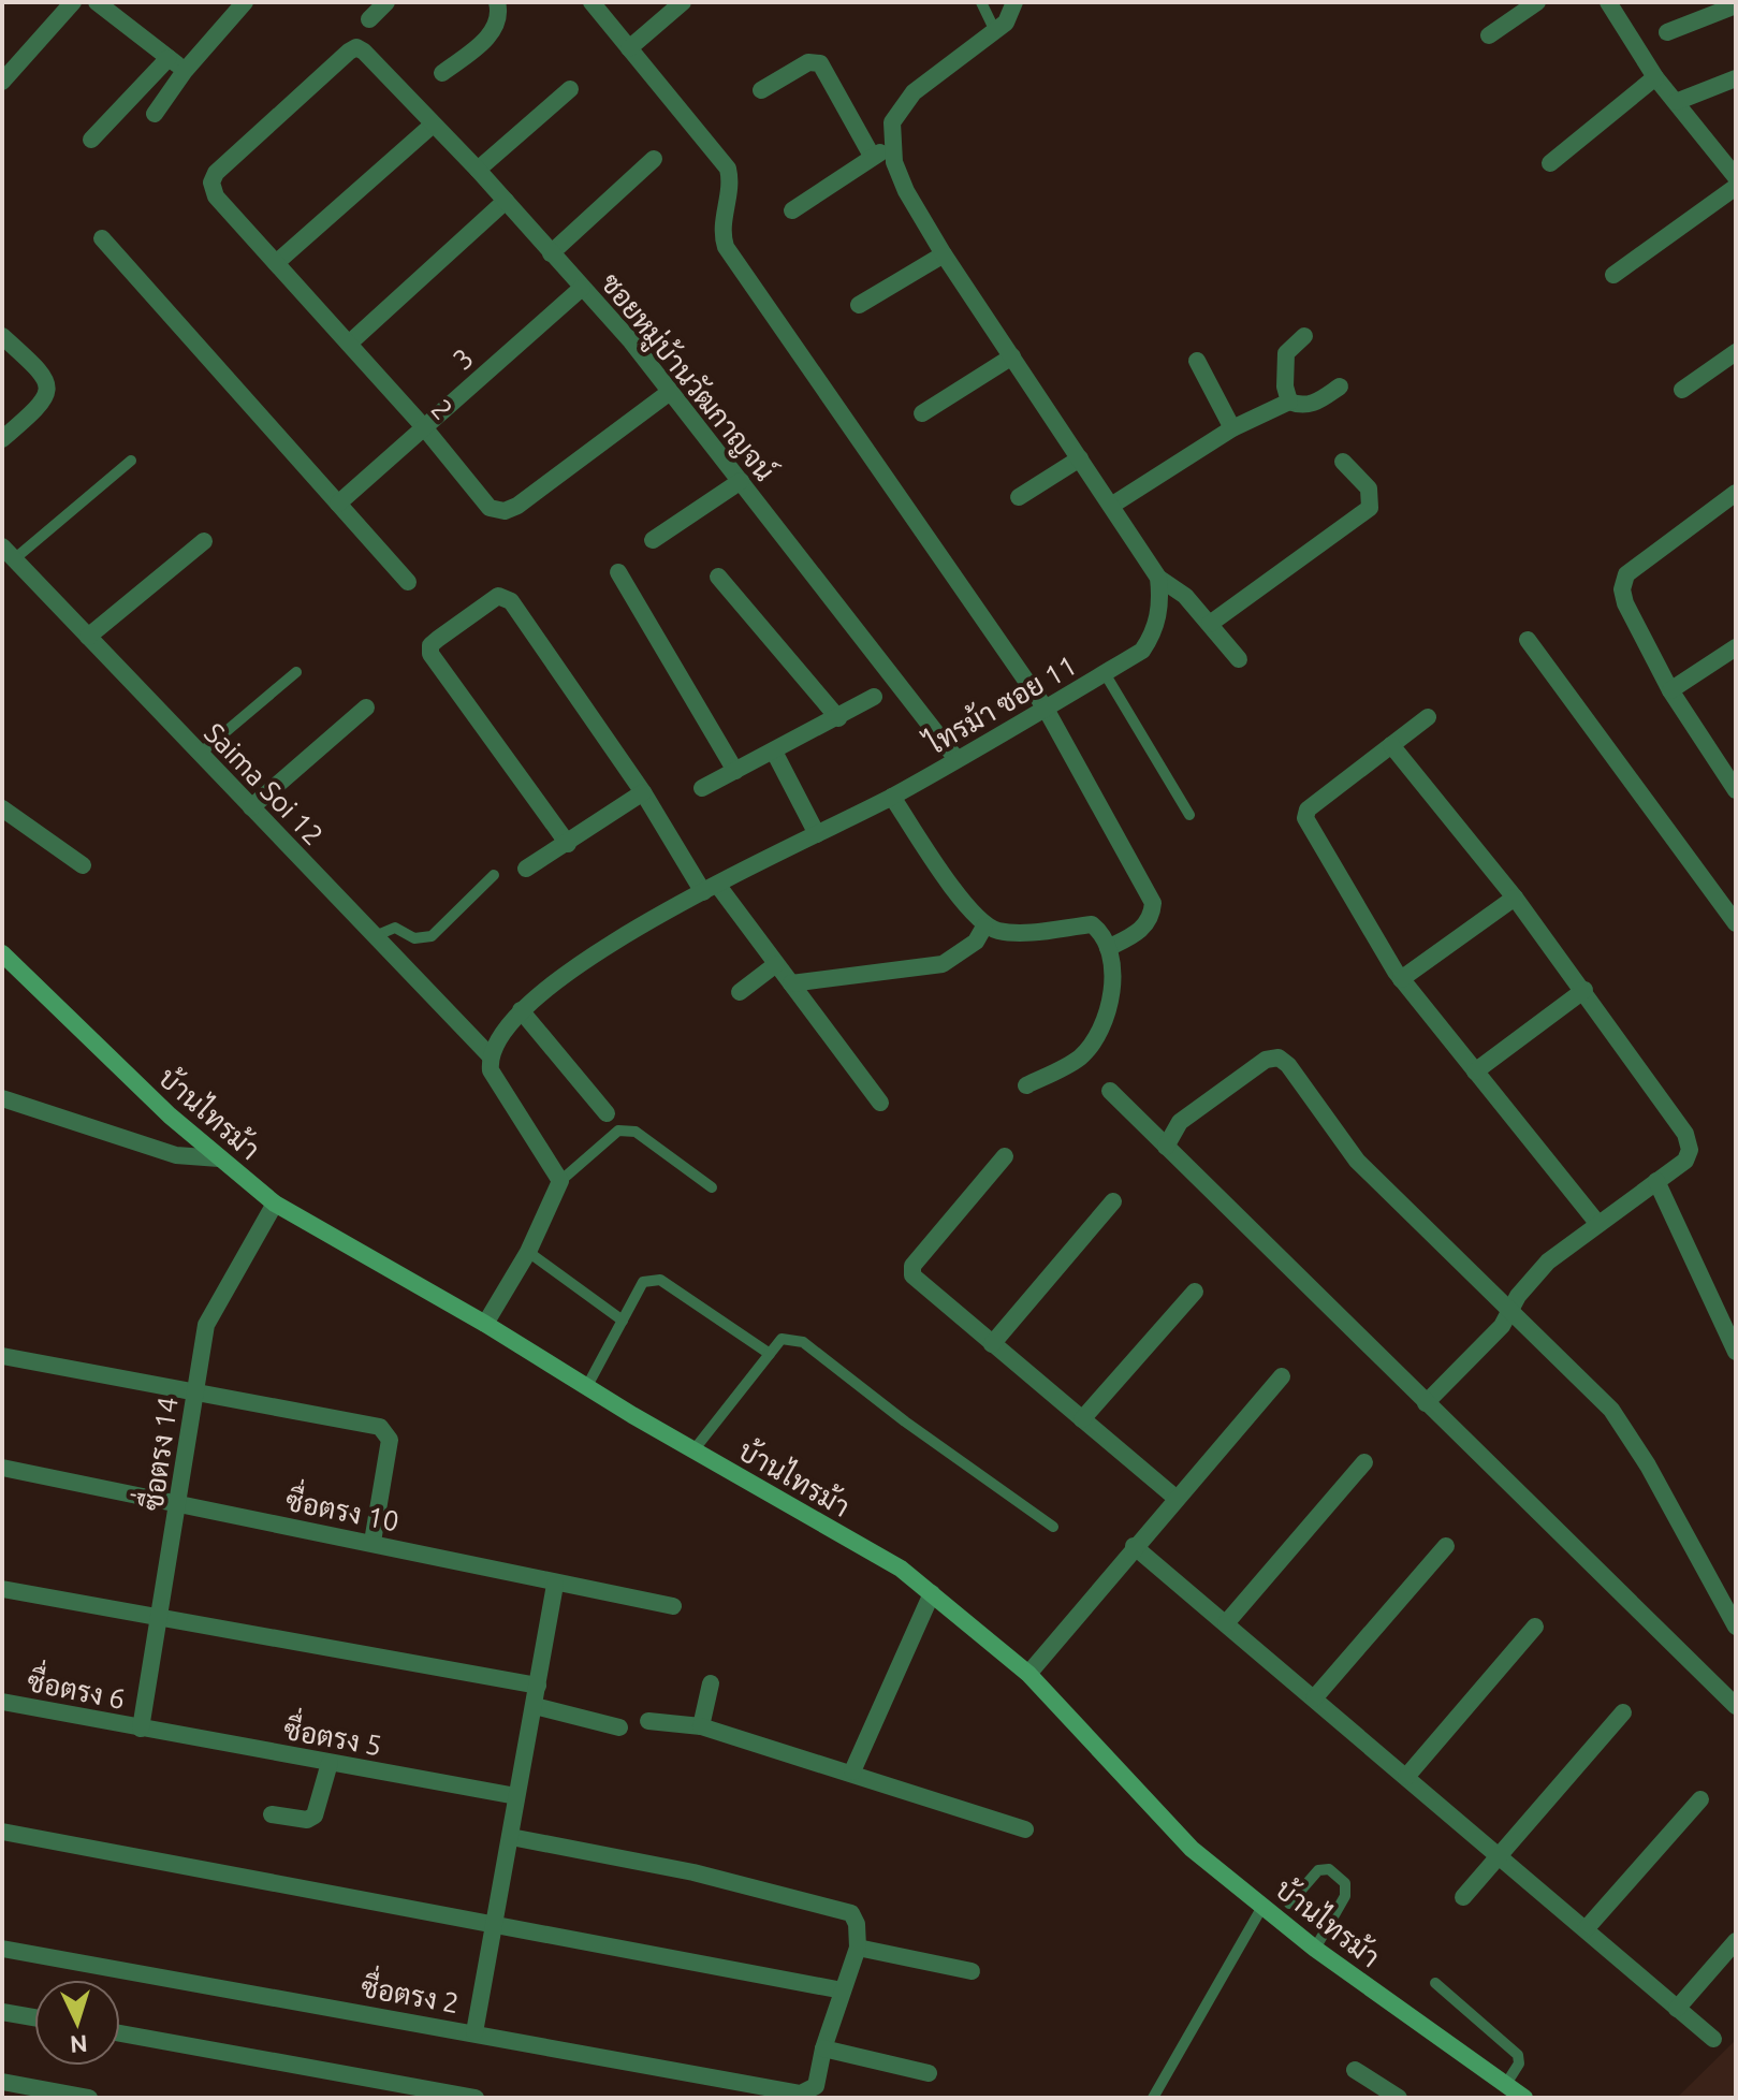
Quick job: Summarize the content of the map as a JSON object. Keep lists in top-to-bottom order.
{
  "streets": {
    "street": [
      "3",
      "ซอยหมู่บ้านวัฒกาญจน์",
      "2",
      "ไทรม้า ซอย 11",
      "Saima Soi 12",
      "บ้านไทรม้า",
      "ซื่อตรง 14",
      "ซื่อตรง 10",
      "ซื่อตรง 6",
      "ซื่อตรง 5",
      "ซื่อตรง 2"
    ]
  },
  "crossings": [
    ["3", "ซอยหมู่บ้านวัฒกาญจน์"],
    ["3", "2"],
    ["ซอยหมู่บ้านวัฒกาญจน์", "2"],
    ["ซอยหมู่บ้านวัฒกาญจน์", "ไทรม้า ซอย 11"],
    ["ไทรม้า ซอย 11", "Saima Soi 12"],
    ["บ้านไทรม้า", "ซื่อตรง 14"],
    ["ซื่อตรง 14", "ซื่อตรง 10"],
    ["ซื่อตรง 14", "ซื่อตรง 6"],
    ["ซื่อตรง 14", "ซื่อตรง 5"],
    ["ซื่อตรง 6", "ซื่อตรง 5"]
  ],
  "north": "bottom"
}
